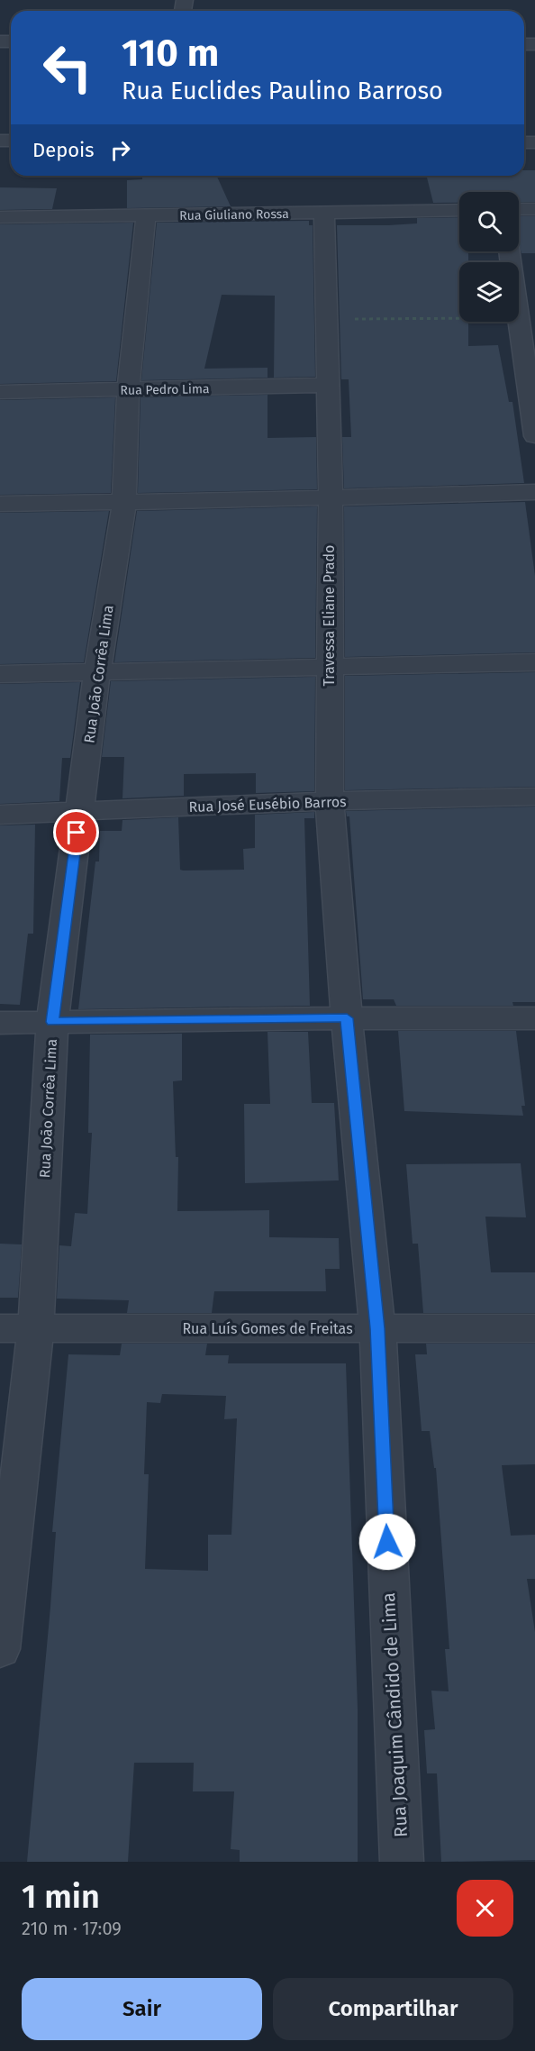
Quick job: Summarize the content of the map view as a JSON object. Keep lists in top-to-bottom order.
{
  "streets": {
    "street": [
      "Rua Giuliano Rossa",
      "Rua Pedro Lima",
      "Travessa Eliane Prado",
      "Rua João Corrêa Lima",
      "Rua José Eusébio Barros",
      "Rua Luís Gomes de Freitas",
      "Rua Joaquim Cândido de Lima"
    ]
  },
  "crossings": [
    ["Rua Giuliano Rossa", "Travessa Eliane Prado"],
    ["Rua Giuliano Rossa", "Rua João Corrêa Lima"],
    ["Rua Pedro Lima", "Travessa Eliane Prado"],
    ["Rua Pedro Lima", "Rua João Corrêa Lima"],
    ["Travessa Eliane Prado", "Rua José Eusébio Barros"],
    ["Travessa Eliane Prado", "Rua Joaquim Cândido de Lima"],
    ["Rua João Corrêa Lima", "Rua José Eusébio Barros"],
    ["Rua João Corrêa Lima", "Rua Luís Gomes de Freitas"],
    ["Rua Luís Gomes de Freitas", "Rua Joaquim Cândido de Lima"]
  ],
  "page": {
    "turn": ["110 m", "Rua Euclides Paulino Barroso"],
    "then": "Depois",
    "heading": ["1 min", "210 m · 17:09"],
    "buttons": ["Sair", "Compartilhar"]
  }
}
